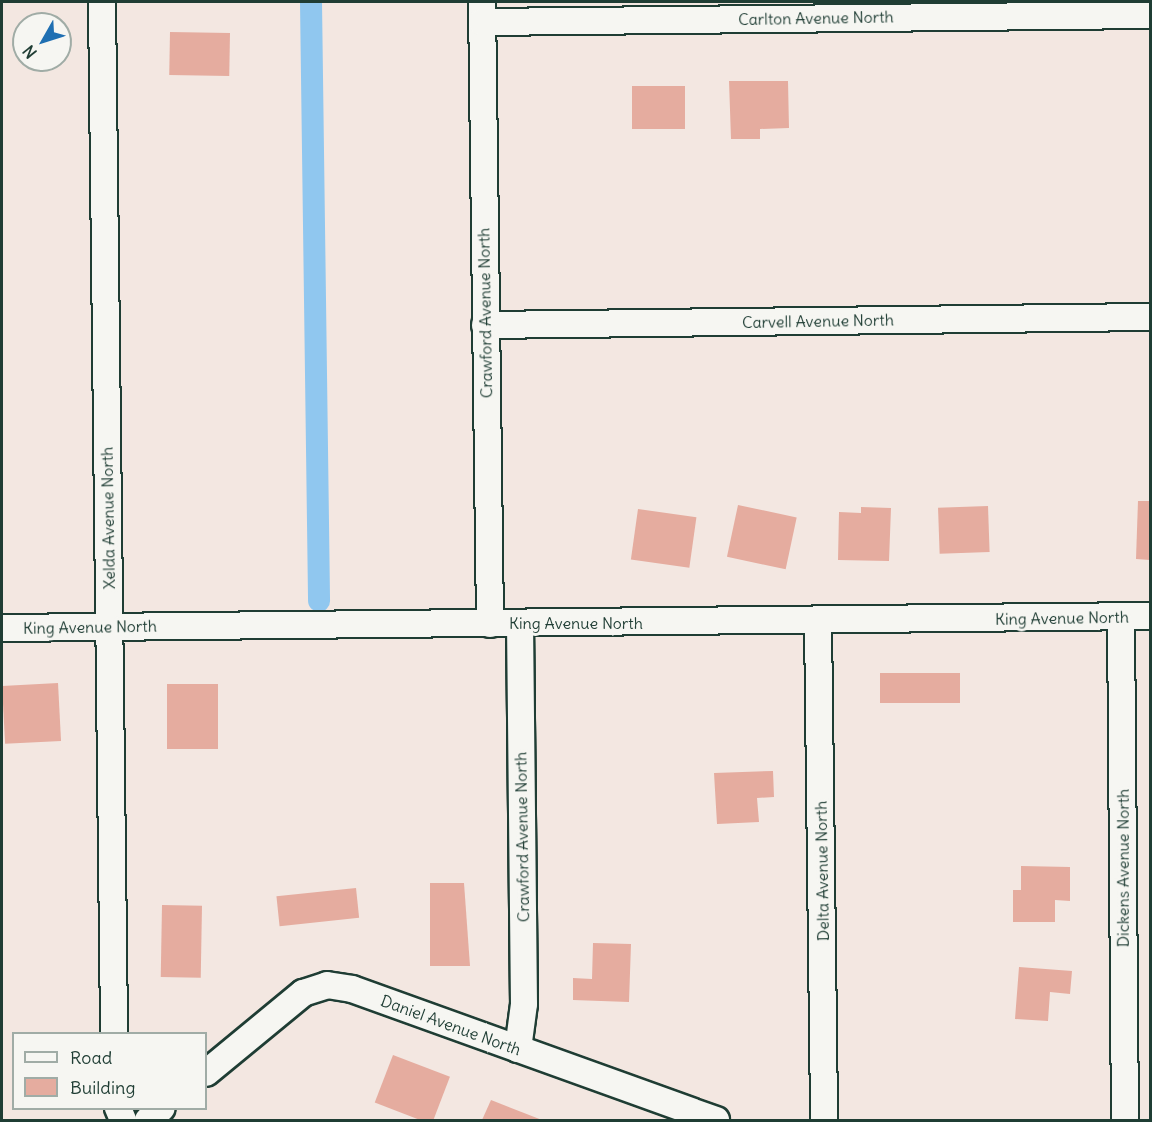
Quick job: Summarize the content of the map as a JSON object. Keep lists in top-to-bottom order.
{
  "streets": {
    "street": [
      "Carlton Avenue North",
      "Crawford Avenue North",
      "Carvell Avenue North",
      "Xelda Avenue North",
      "King Avenue North",
      "Dickens Avenue North",
      "Delta Avenue North",
      "Daniel Avenue North"
    ]
  },
  "crossings": [
    ["Carlton Avenue North", "Crawford Avenue North"],
    ["Crawford Avenue North", "Carvell Avenue North"],
    ["Crawford Avenue North", "King Avenue North"],
    ["Crawford Avenue North", "Daniel Avenue North"],
    ["Xelda Avenue North", "King Avenue North"],
    ["King Avenue North", "Dickens Avenue North"],
    ["King Avenue North", "Delta Avenue North"]
  ],
  "legend": ["Road", "Building"],
  "north": "bottom left"
}
